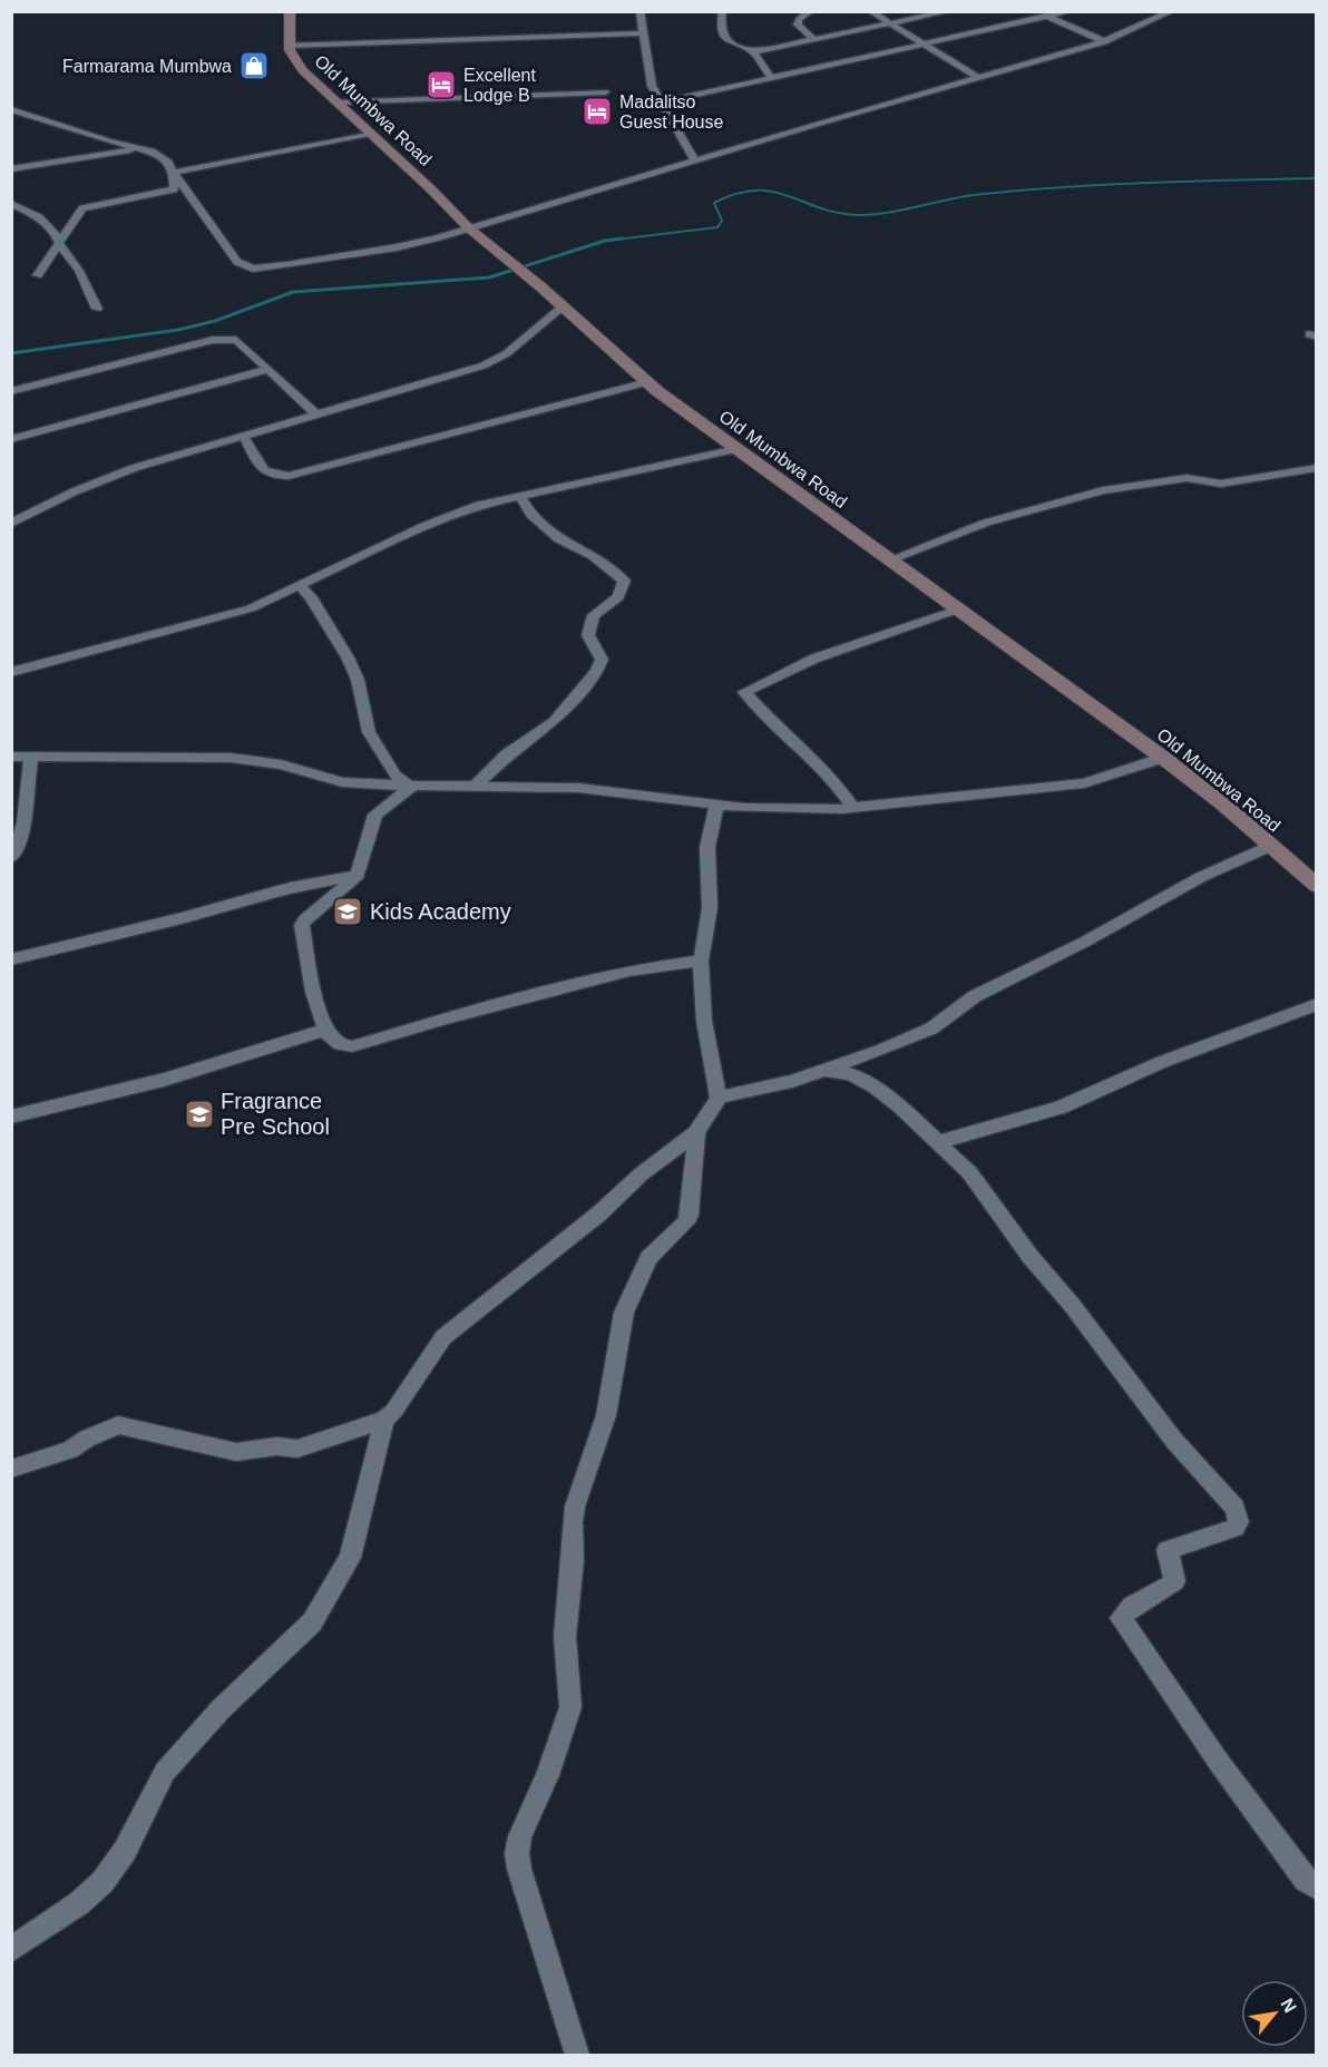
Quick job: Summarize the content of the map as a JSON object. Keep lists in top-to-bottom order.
{
  "streets": {
    "main road": ["Old Mumbwa Road"]
  },
  "places": {
    "shop": ["Farmarama Mumbwa"],
    "hotel": ["Excellent Lodge B", "Madalitso Guest House"],
    "school or university": ["Kids Academy", "Fragrance Pre School"]
  },
  "north": "top right"
}
